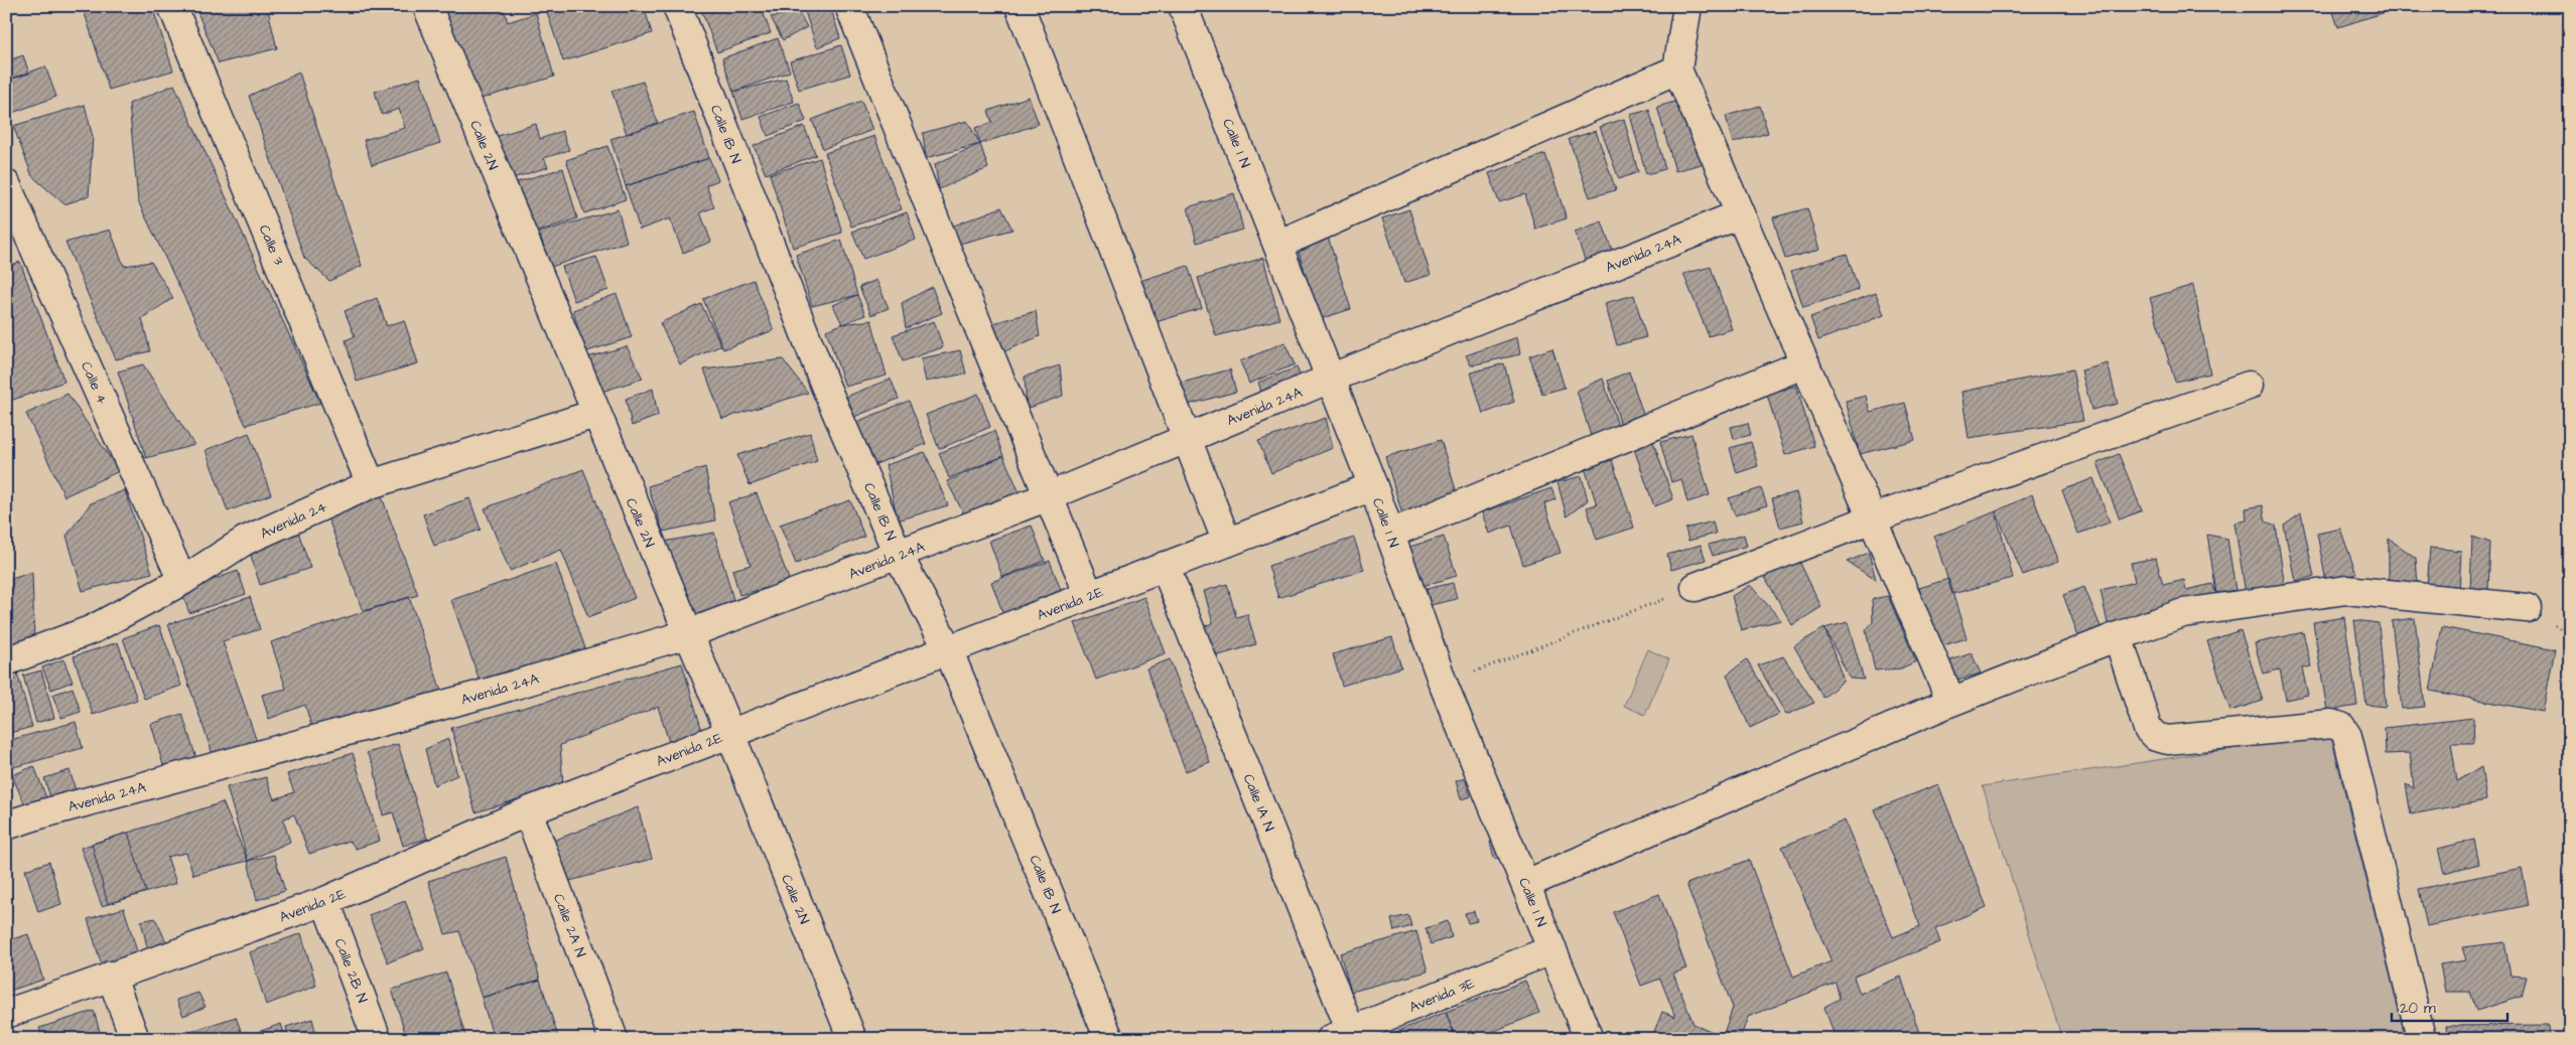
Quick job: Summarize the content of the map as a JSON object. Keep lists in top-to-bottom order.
{
  "streets": {
    "street": [
      "Calle 1B N",
      "Calle 1 N",
      "Calle 2N",
      "Calle 3",
      "Avenida 24A",
      "Calle 4",
      "Avenida 24",
      "Avenida 2E",
      "Calle 1A N",
      "Calle 2A N",
      "Calle 2B N",
      "Avenida 3E"
    ]
  },
  "crossings": [
    ["Calle 1B N", "Avenida 24A"],
    ["Calle 1B N", "Avenida 2E"],
    ["Calle 1 N", "Avenida 24A"],
    ["Calle 1 N", "Avenida 2E"],
    ["Calle 1 N", "Avenida 3E"],
    ["Calle 2N", "Avenida 24A"],
    ["Calle 2N", "Avenida 24"],
    ["Calle 2N", "Avenida 2E"],
    ["Calle 3", "Avenida 24"],
    ["Calle 4", "Avenida 24"],
    ["Avenida 2E", "Calle 1A N"],
    ["Avenida 2E", "Calle 2A N"],
    ["Avenida 2E", "Calle 2B N"],
    ["Calle 1A N", "Avenida 3E"]
  ],
  "scale_bar": "20 m"
}
